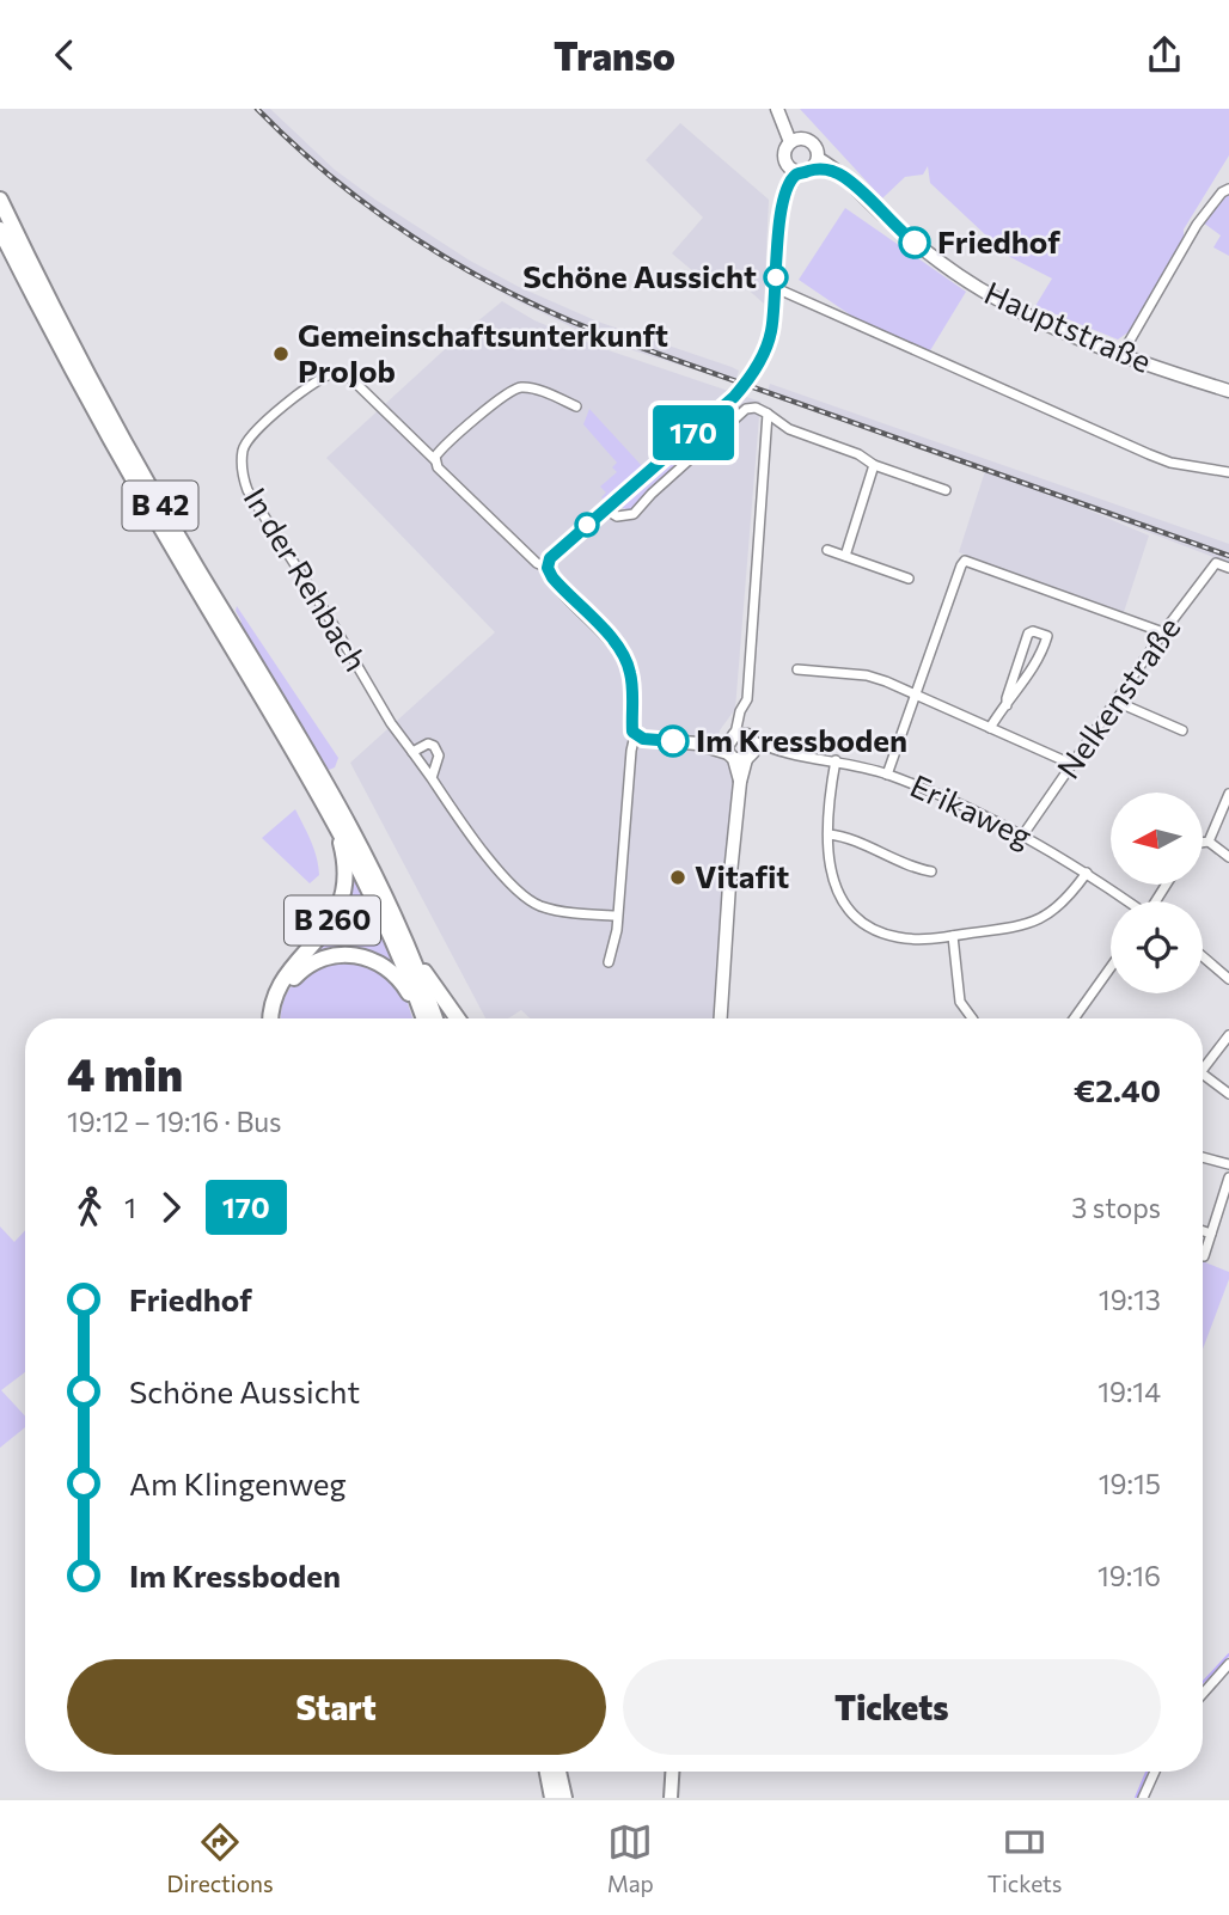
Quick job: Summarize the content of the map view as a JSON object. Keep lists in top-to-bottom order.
{
  "streets": {
    "highway": ["B 42", "B 260"],
    "street": [
      "Hauptstraße",
      "In der Rehbach",
      "Nelkenstraße",
      "Erikaweg"
    ]
  },
  "crossings": [
    ["B 42", "B 260"],
    ["Nelkenstraße", "Erikaweg"]
  ],
  "places": [
    "Friedhof",
    "Schöne Aussicht",
    "Gemeinschaftsunterkunft ProJob",
    "Im Kressboden",
    "Vitafit"
  ],
  "lines": ["bus line 170"],
  "north": "left",
  "page": {
    "header": "Transo",
    "on_map": "170",
    "heading": ["4 min", "19:12 – 19:16 · Bus", "€2.40"],
    "legs": ["1", "170", "3 stops"],
    "list": [
      {
        "name": "Friedhof",
        "value": "19:13"
      },
      {
        "name": "Schöne Aussicht",
        "value": "19:14"
      },
      {
        "name": "Am Klingenweg",
        "value": "19:15"
      },
      {
        "name": "Im Kressboden",
        "value": "19:16"
      }
    ],
    "buttons": ["Start", "Tickets"],
    "tabs": ["Directions", "Map", "Tickets"]
  }
}
